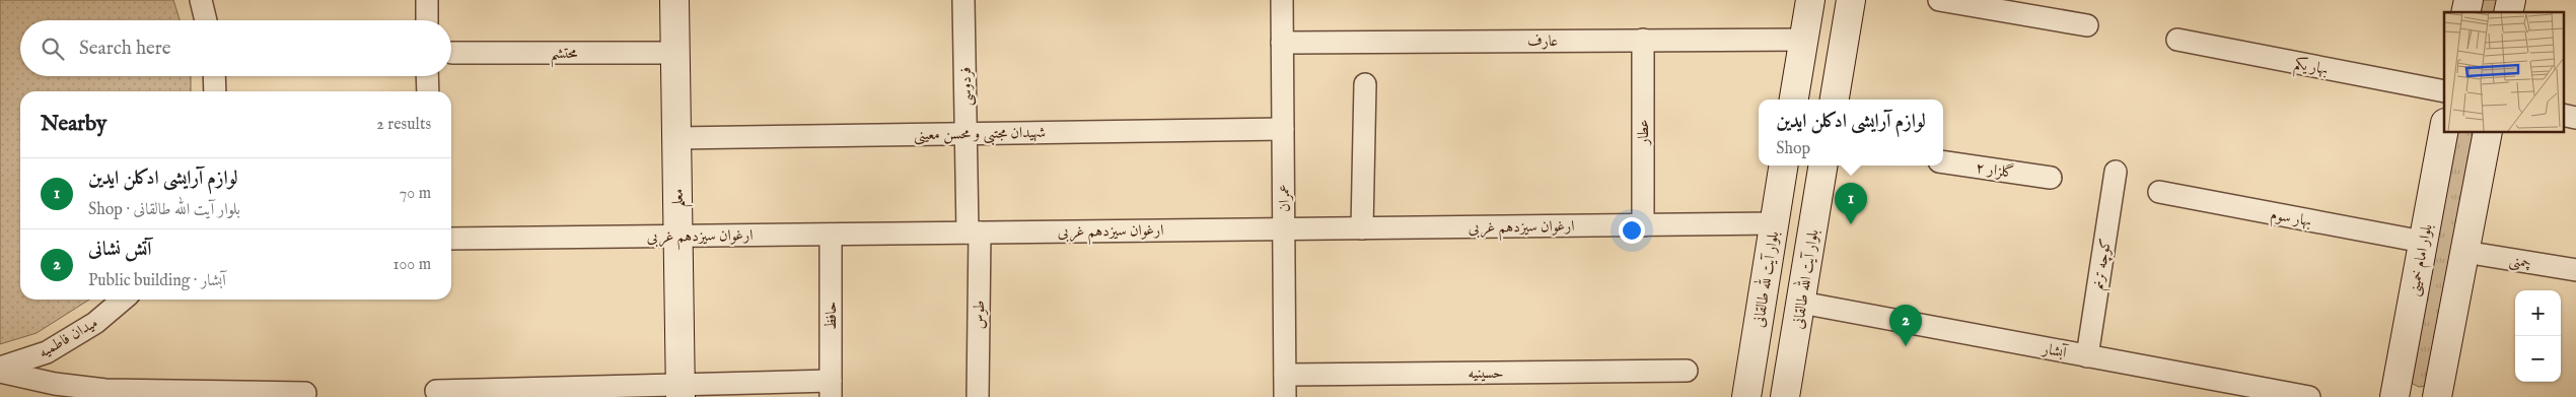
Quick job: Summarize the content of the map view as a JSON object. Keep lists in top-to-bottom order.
{
  "streets": {
    "street": [
      "عارف",
      "محتشم",
      "بهار یکم",
      "فردوسی",
      "عطار",
      "شهیدان مجتبی و محسن معینی",
      "گلزار ۲",
      "معلم",
      "عمران",
      "بهار سوم",
      "ارغوان سیزدهم غربی",
      "بلوار امام خمینی",
      "چمنی",
      "کوچه ترنم",
      "بلوار آیت لله طالقانی",
      "بلوار آیت الله طالقانی",
      "طوس",
      "حافظ",
      "میدان فاطمیه",
      "آبشار",
      "حسینیه"
    ]
  },
  "crossings": [
    ["عارف", "عطار"],
    ["عارف", "عمران"],
    ["محتشم", "معلم"],
    ["فردوسی", "شهیدان مجتبی و محسن معینی"],
    ["فردوسی", "ارغوان سیزدهم غربی"],
    ["فردوسی", "طوس"],
    ["عطار", "ارغوان سیزدهم غربی"],
    ["شهیدان مجتبی و محسن معینی", "معلم"],
    ["شهیدان مجتبی و محسن معینی", "عمران"],
    ["معلم", "ارغوان سیزدهم غربی"],
    ["عمران", "ارغوان سیزدهم غربی"],
    ["عمران", "حسینیه"],
    ["بهار سوم", "بلوار امام خمینی"],
    ["ارغوان سیزدهم غربی", "بلوار آیت لله طالقانی"],
    ["ارغوان سیزدهم غربی", "طوس"],
    ["ارغوان سیزدهم غربی", "حافظ"],
    ["کوچه ترنم", "آبشار"],
    ["بلوار آیت الله طالقانی", "آبشار"]
  ],
  "page": {
    "search": "Search here",
    "heading": ["Nearby", "2 results"],
    "popup": ["لوازم آرایشی ادکلن ایدین", "Shop"],
    "list": [
      {
        "mark": "1",
        "name": "لوازم آرایشی ادکلن ایدین",
        "note": "Shop · بلوار آیت الله طالقانی",
        "value": "70 m"
      },
      {
        "mark": "2",
        "name": "آتش نشانی",
        "note": "Public building · آبشار",
        "value": "100 m"
      }
    ],
    "pins": ["1", "2"],
    "map_buttons": ["+", "−"]
  }
}
